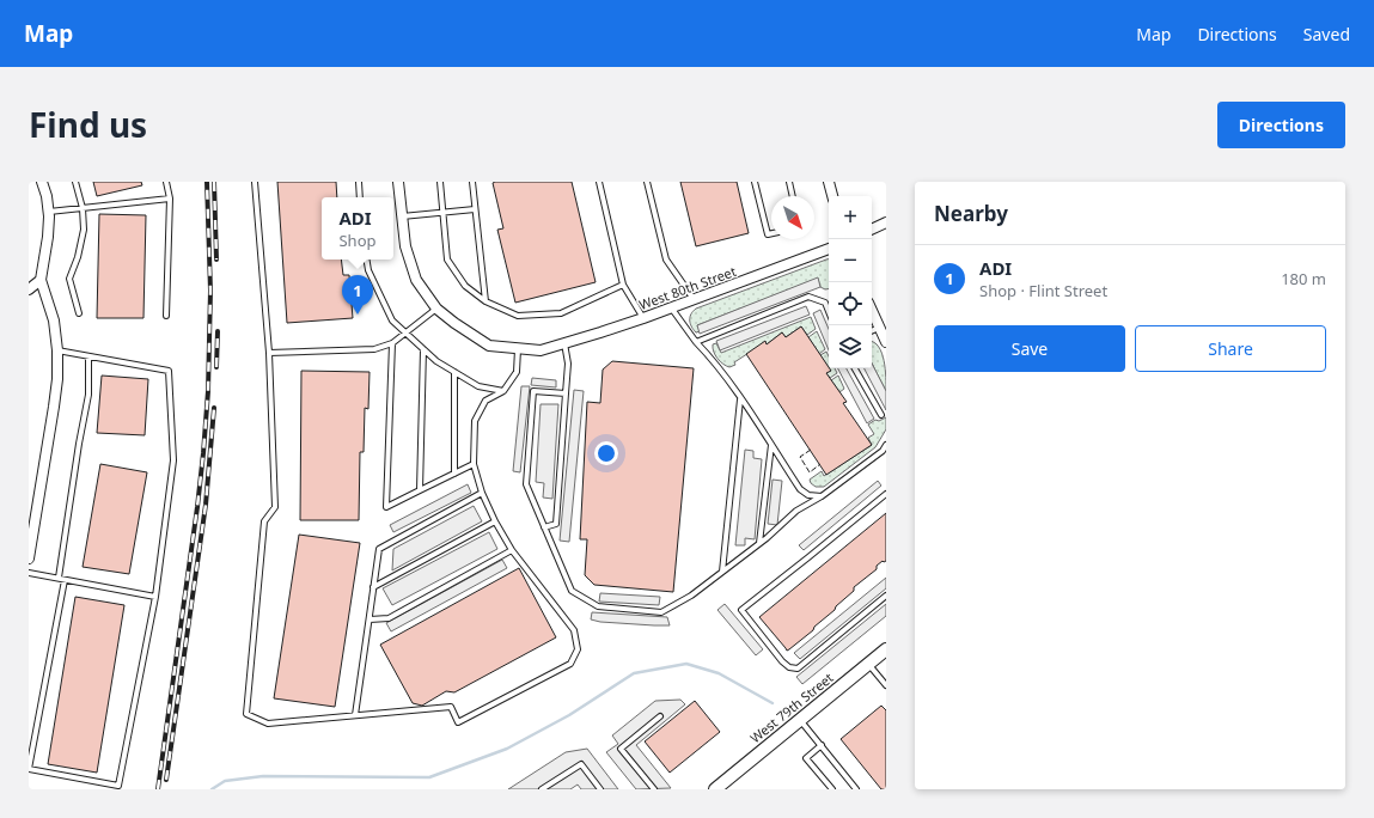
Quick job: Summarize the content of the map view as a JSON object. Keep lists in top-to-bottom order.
{
  "streets": {
    "street": ["West 80th Street", "West 79th Street"]
  },
  "north": "bottom right",
  "page": {
    "header": "Map",
    "nav": ["Map", "Directions", "Saved"],
    "title": "Find us",
    "buttons": [
      "Directions",
      ["Save", "Share"]
    ],
    "heading": "Nearby",
    "map_buttons": ["+", "−"],
    "popup": ["ADI", "Shop"],
    "list": [
      {
        "mark": "1",
        "name": "ADI",
        "note": "Shop · Flint Street",
        "value": "180 m"
      }
    ],
    "pins": "1"
  }
}
